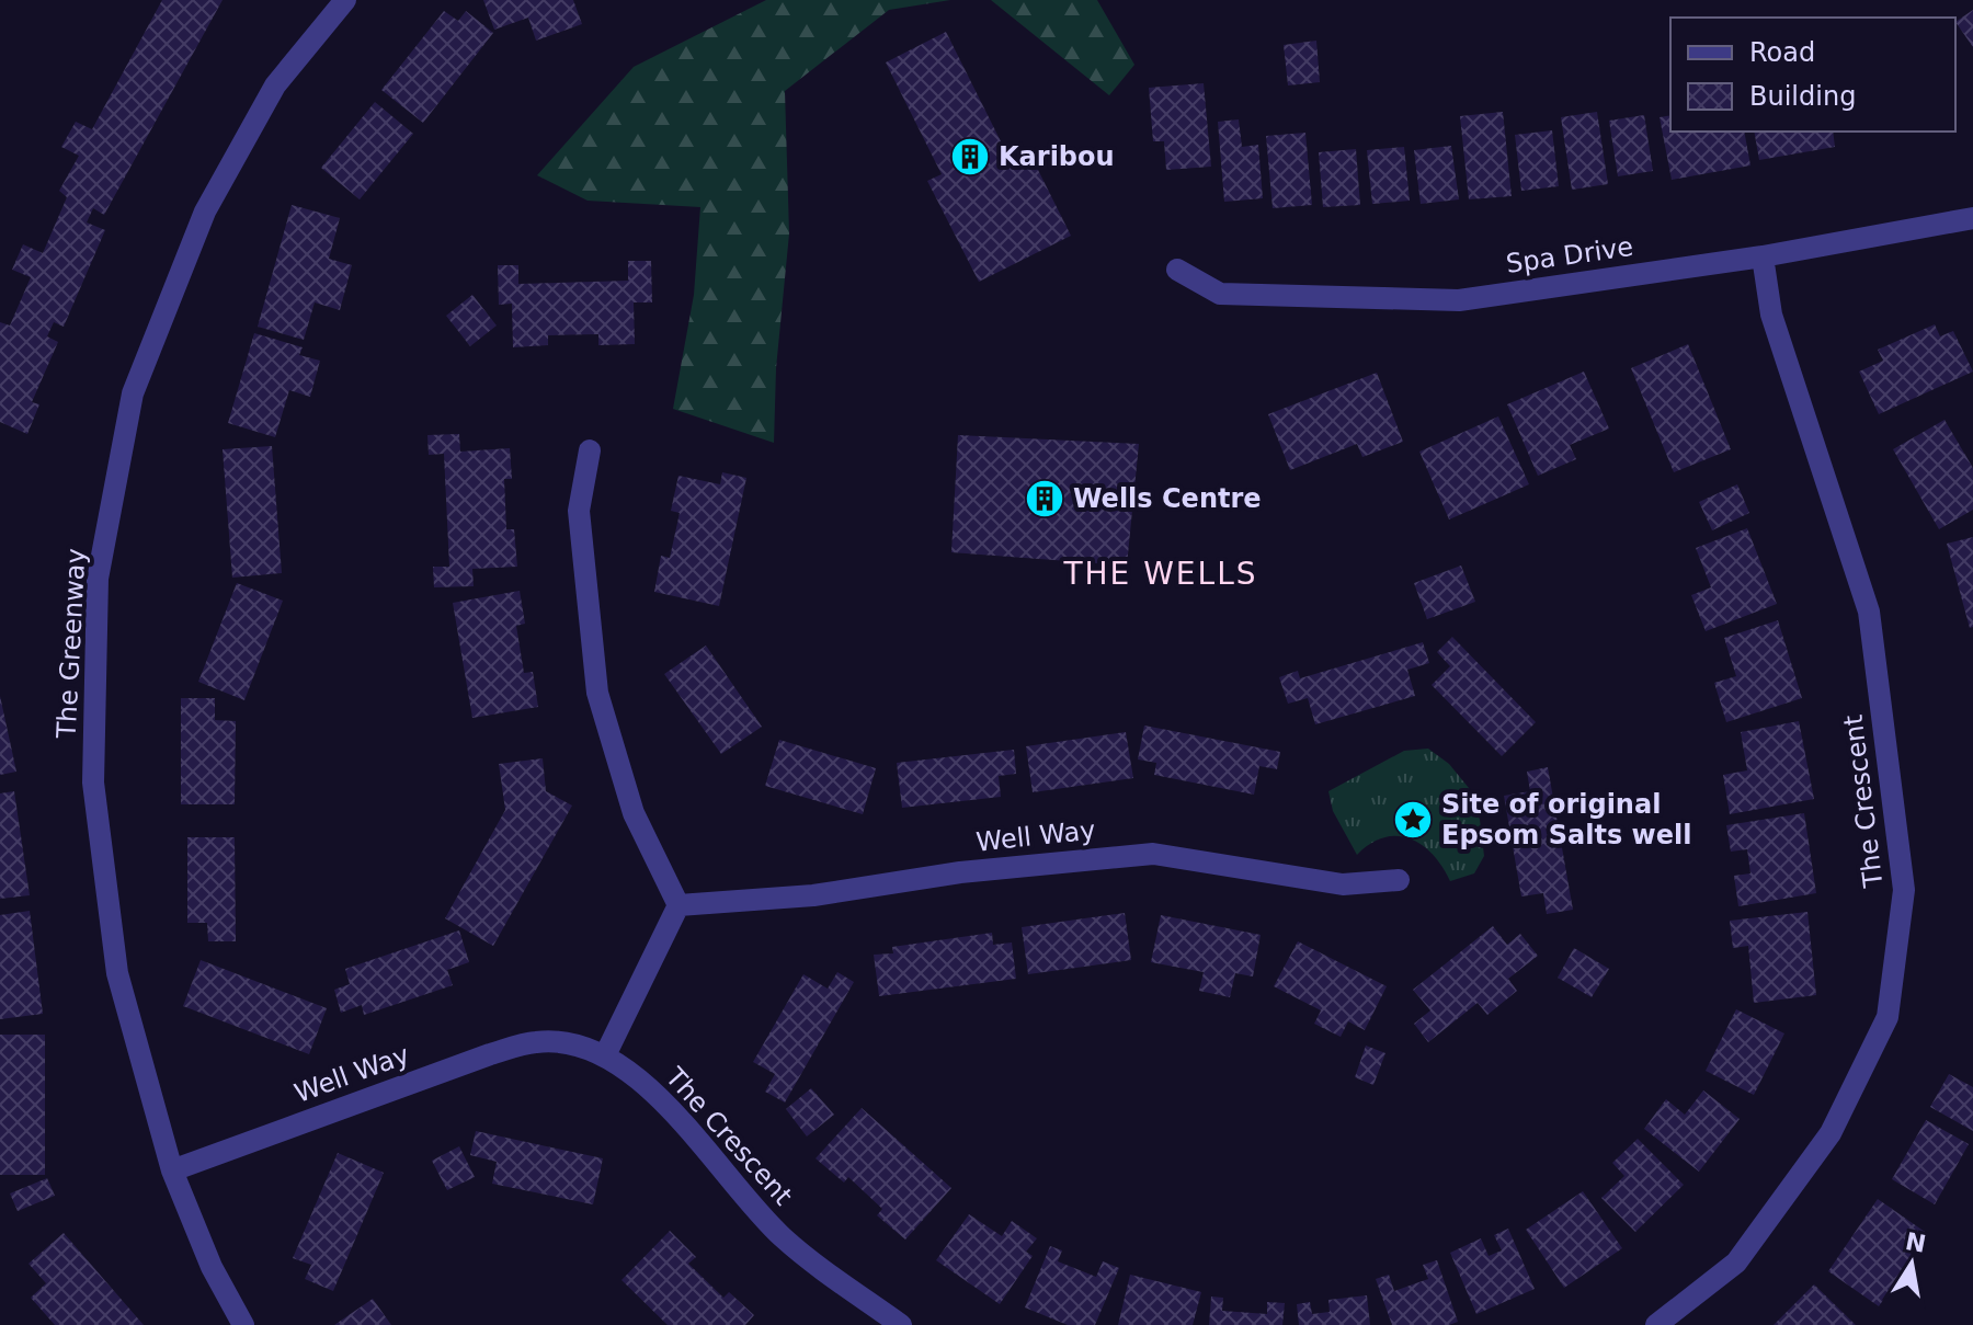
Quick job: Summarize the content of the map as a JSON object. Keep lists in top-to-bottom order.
{
  "streets": {
    "street": [
      "Spa Drive",
      "The Greenway",
      "The Crescent",
      "Well Way"
    ]
  },
  "crossings": [
    ["Spa Drive", "The Crescent"],
    ["The Greenway", "Well Way"],
    ["The Crescent", "Well Way"]
  ],
  "districts": ["THE WELLS"],
  "places": {
    "building": ["Karibou", "Wells Centre"],
    "place": ["Site of original Epsom Salts well"]
  },
  "legend": ["Road", "Building"],
  "north": "top"
}
